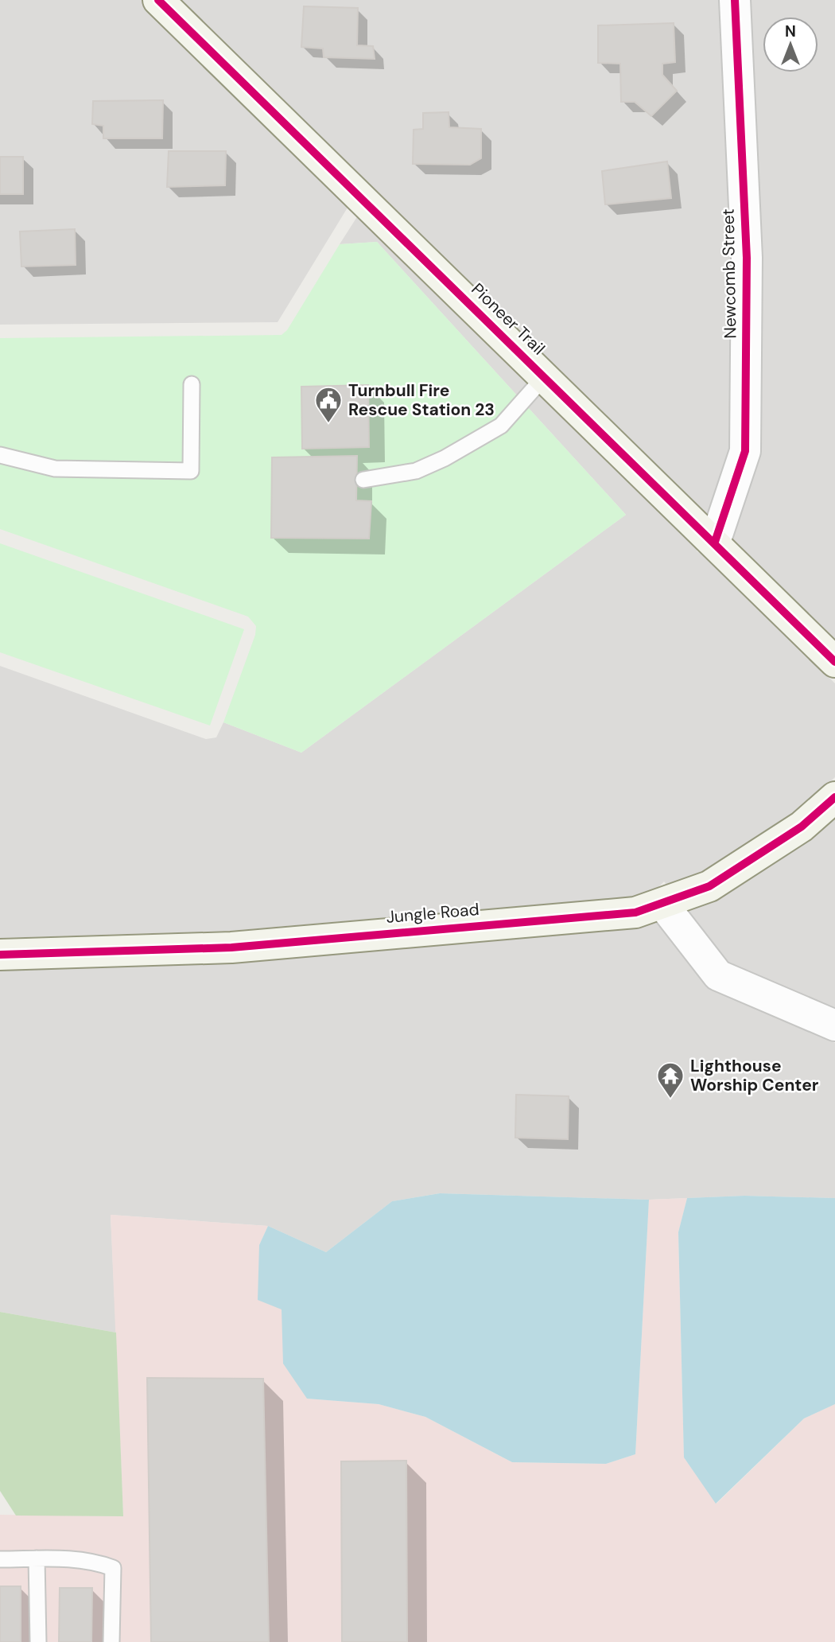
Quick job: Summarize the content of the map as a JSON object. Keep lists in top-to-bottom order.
{
  "streets": {
    "street": ["Newcomb Street", "Pioneer Trail", "Jungle Road"]
  },
  "crossings": [
    ["Newcomb Street", "Pioneer Trail"]
  ],
  "places": {
    "public building": ["Turnbull Fire Rescue Station 23"],
    "temple": ["Lighthouse Worship Center"]
  },
  "north": "top"
}
